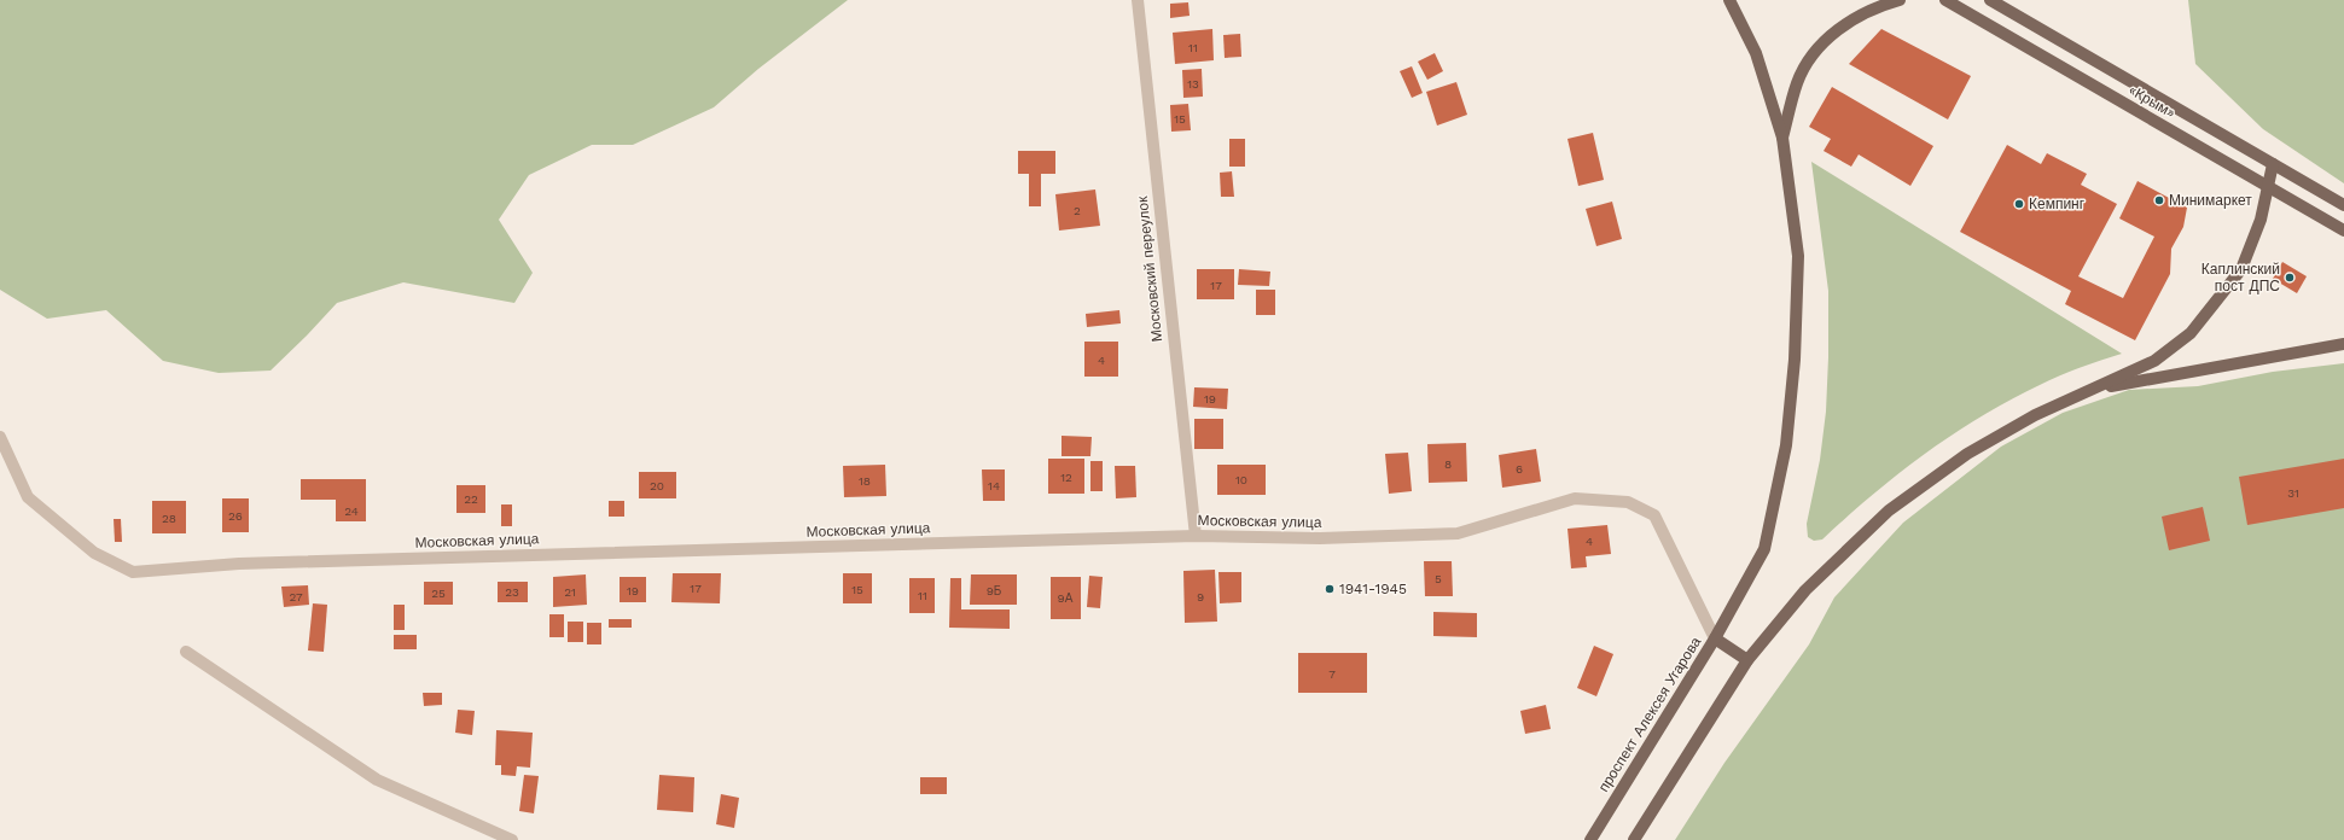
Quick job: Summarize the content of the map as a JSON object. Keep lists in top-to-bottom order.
{
  "streets": {
    "main road": ["«Крым»", "проспект Алексея Угарова"],
    "street": ["Московский переулок", "Московская улица"]
  },
  "crossings": [
    ["Московский переулок", "Московская улица"],
    ["Московская улица", "проспект Алексея Угарова"]
  ],
  "places": [
    "Минимаркет",
    "Кемпинг",
    "Каплинский пост ДПС",
    "1941-1945"
  ],
  "house_numbers": [
    "11",
    "13",
    "15",
    "2",
    "17",
    "4",
    "19",
    "8",
    "6",
    "12",
    "10",
    "18",
    "20",
    "14",
    "31",
    "22",
    "24",
    "26",
    "28",
    "4",
    "5",
    "17",
    "15",
    "19",
    "9Б",
    "23",
    "21",
    "25",
    "11",
    "27",
    "9",
    "9А",
    "7"
  ]
}
